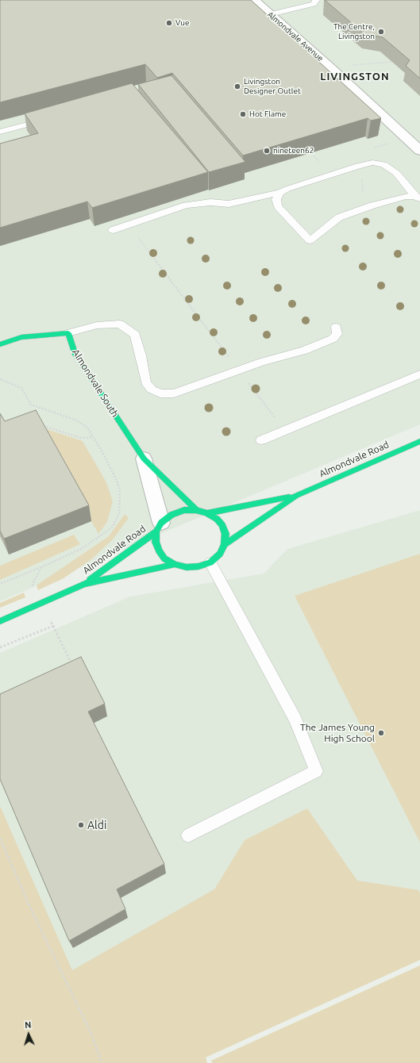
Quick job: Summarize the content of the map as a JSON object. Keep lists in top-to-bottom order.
{
  "streets": {
    "street": ["Almondvale Avenue", "Almondvale South", "Almondvale Road"]
  },
  "crossings": [
    ["Almondvale South", "Almondvale Road"]
  ],
  "districts": ["LIVINGSTON"],
  "places": [
    "Vue",
    "The Centre, Livingston",
    "Livingston Designer Outlet",
    "Hot Flame",
    "nineteen62",
    "The James Young High School",
    "Aldi"
  ],
  "north": "top"
}
